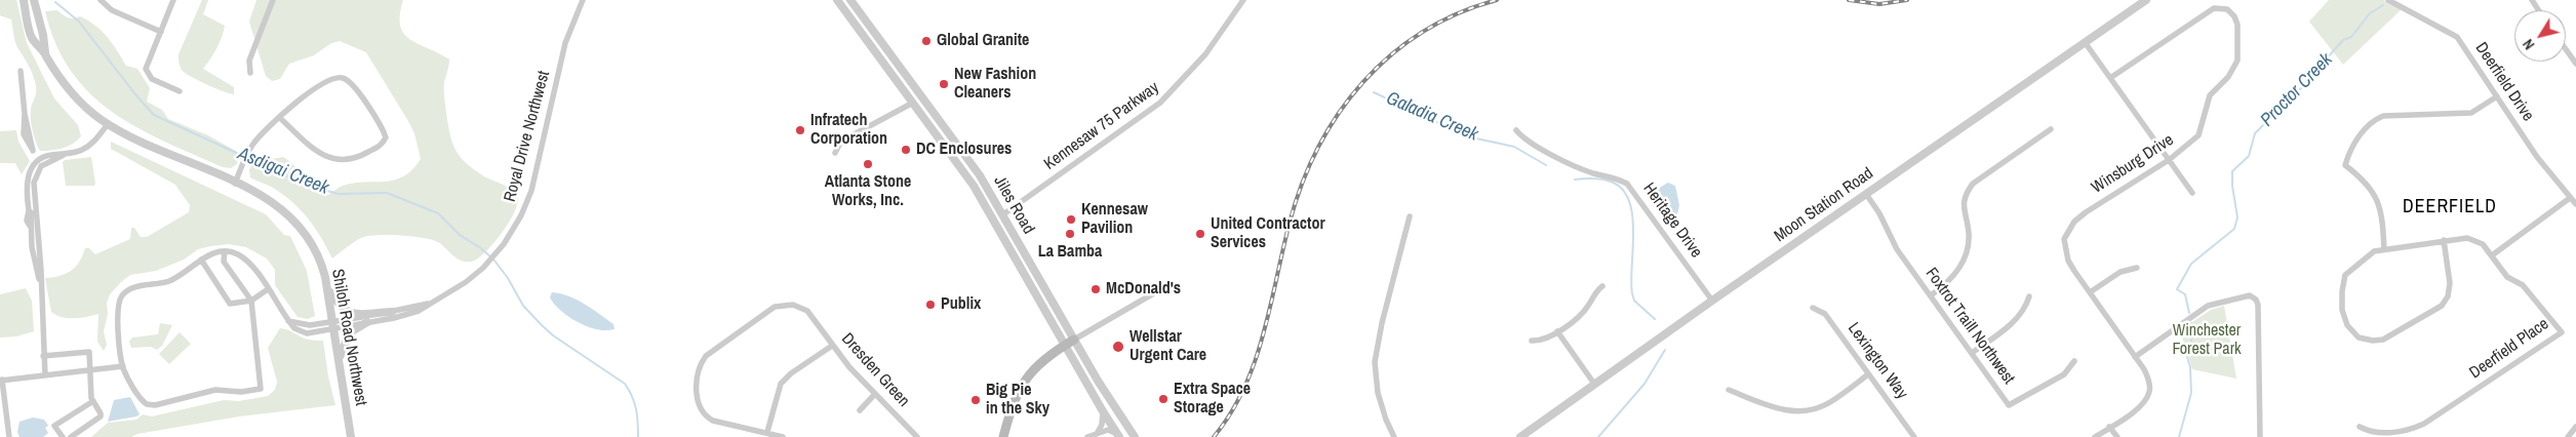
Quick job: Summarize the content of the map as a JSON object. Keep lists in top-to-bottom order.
{
  "streets": {
    "street": [
      "Deerfield Drive",
      "Kennesaw 75 Parkway",
      "Royal Drive Northwest",
      "Winsburg Drive",
      "Jiles Road",
      "Moon Station Road",
      "Heritage Drive",
      "Foxtrot Traill Northwest",
      "Shiloh Road Northwest",
      "Deerfield Place",
      "Lexington Way",
      "Dresden Green"
    ]
  },
  "crossings": [
    ["Kennesaw 75 Parkway", "Jiles Road"],
    ["Royal Drive Northwest", "Shiloh Road Northwest"],
    ["Moon Station Road", "Heritage Drive"],
    ["Moon Station Road", "Foxtrot Traill Northwest"]
  ],
  "districts": ["DEERFIELD"],
  "water": ["Proctor Creek", "Galadia Creek", "Asdigai Creek"],
  "parks": ["Winchester Forest Park"],
  "places": [
    "Global Granite",
    "New Fashion Cleaners",
    "Infratech Corporation",
    "DC Enclosures",
    "Atlanta Stone Works, Inc.",
    "Kennesaw Pavilion",
    "La Bamba",
    "United Contractor Services",
    "McDonald's",
    "Publix",
    "Wellstar Urgent Care",
    "Extra Space Storage",
    "Big Pie in the Sky"
  ],
  "north": "bottom left"
}
